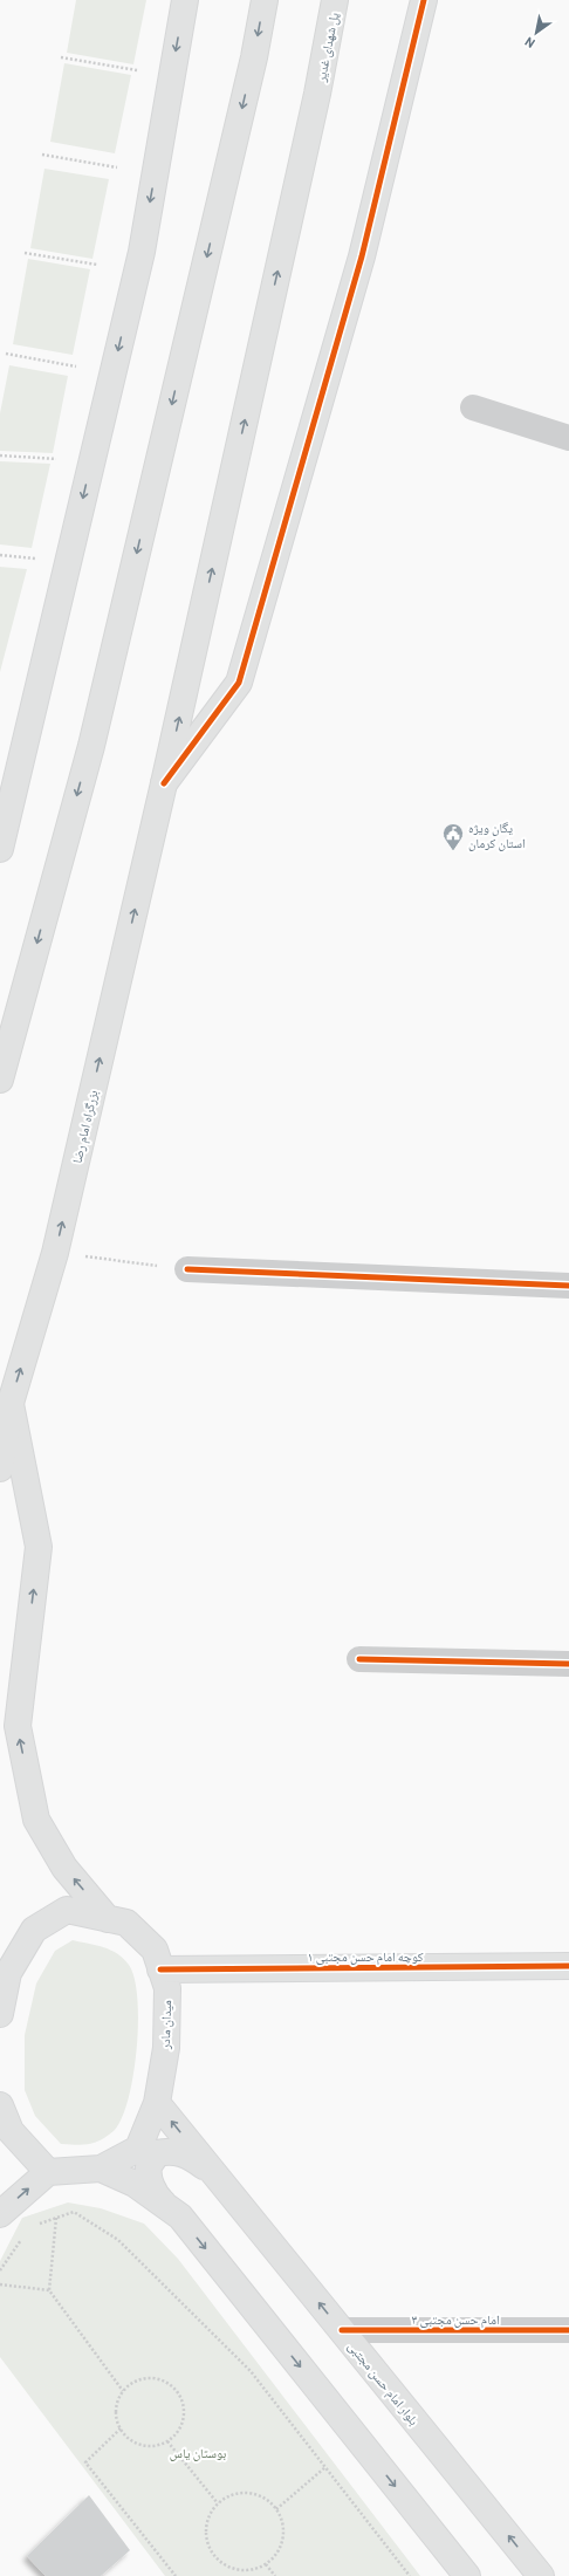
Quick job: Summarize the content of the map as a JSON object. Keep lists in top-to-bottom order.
{
  "streets": {
    "main road": [
      "پل شهدای غدیر",
      "بزرگراه امام رضا",
      "کوچه امام حسن مجتبی ۱",
      "میدان مادر",
      "بلوار امام حسن مجتبی"
    ],
    "street": ["امام حسن مجتبی ۳"]
  },
  "crossings": [
    ["پل شهدای غدیر", "بزرگراه امام رضا"],
    ["کوچه امام حسن مجتبی ۱", "میدان مادر"],
    ["میدان مادر", "بلوار امام حسن مجتبی"],
    ["امام حسن مجتبی ۳", "بلوار امام حسن مجتبی"]
  ],
  "parks": ["بوستان یاس"],
  "places": {
    "public building": ["یگان ویژه استان کرمان"]
  },
  "north": "bottom left"
}
